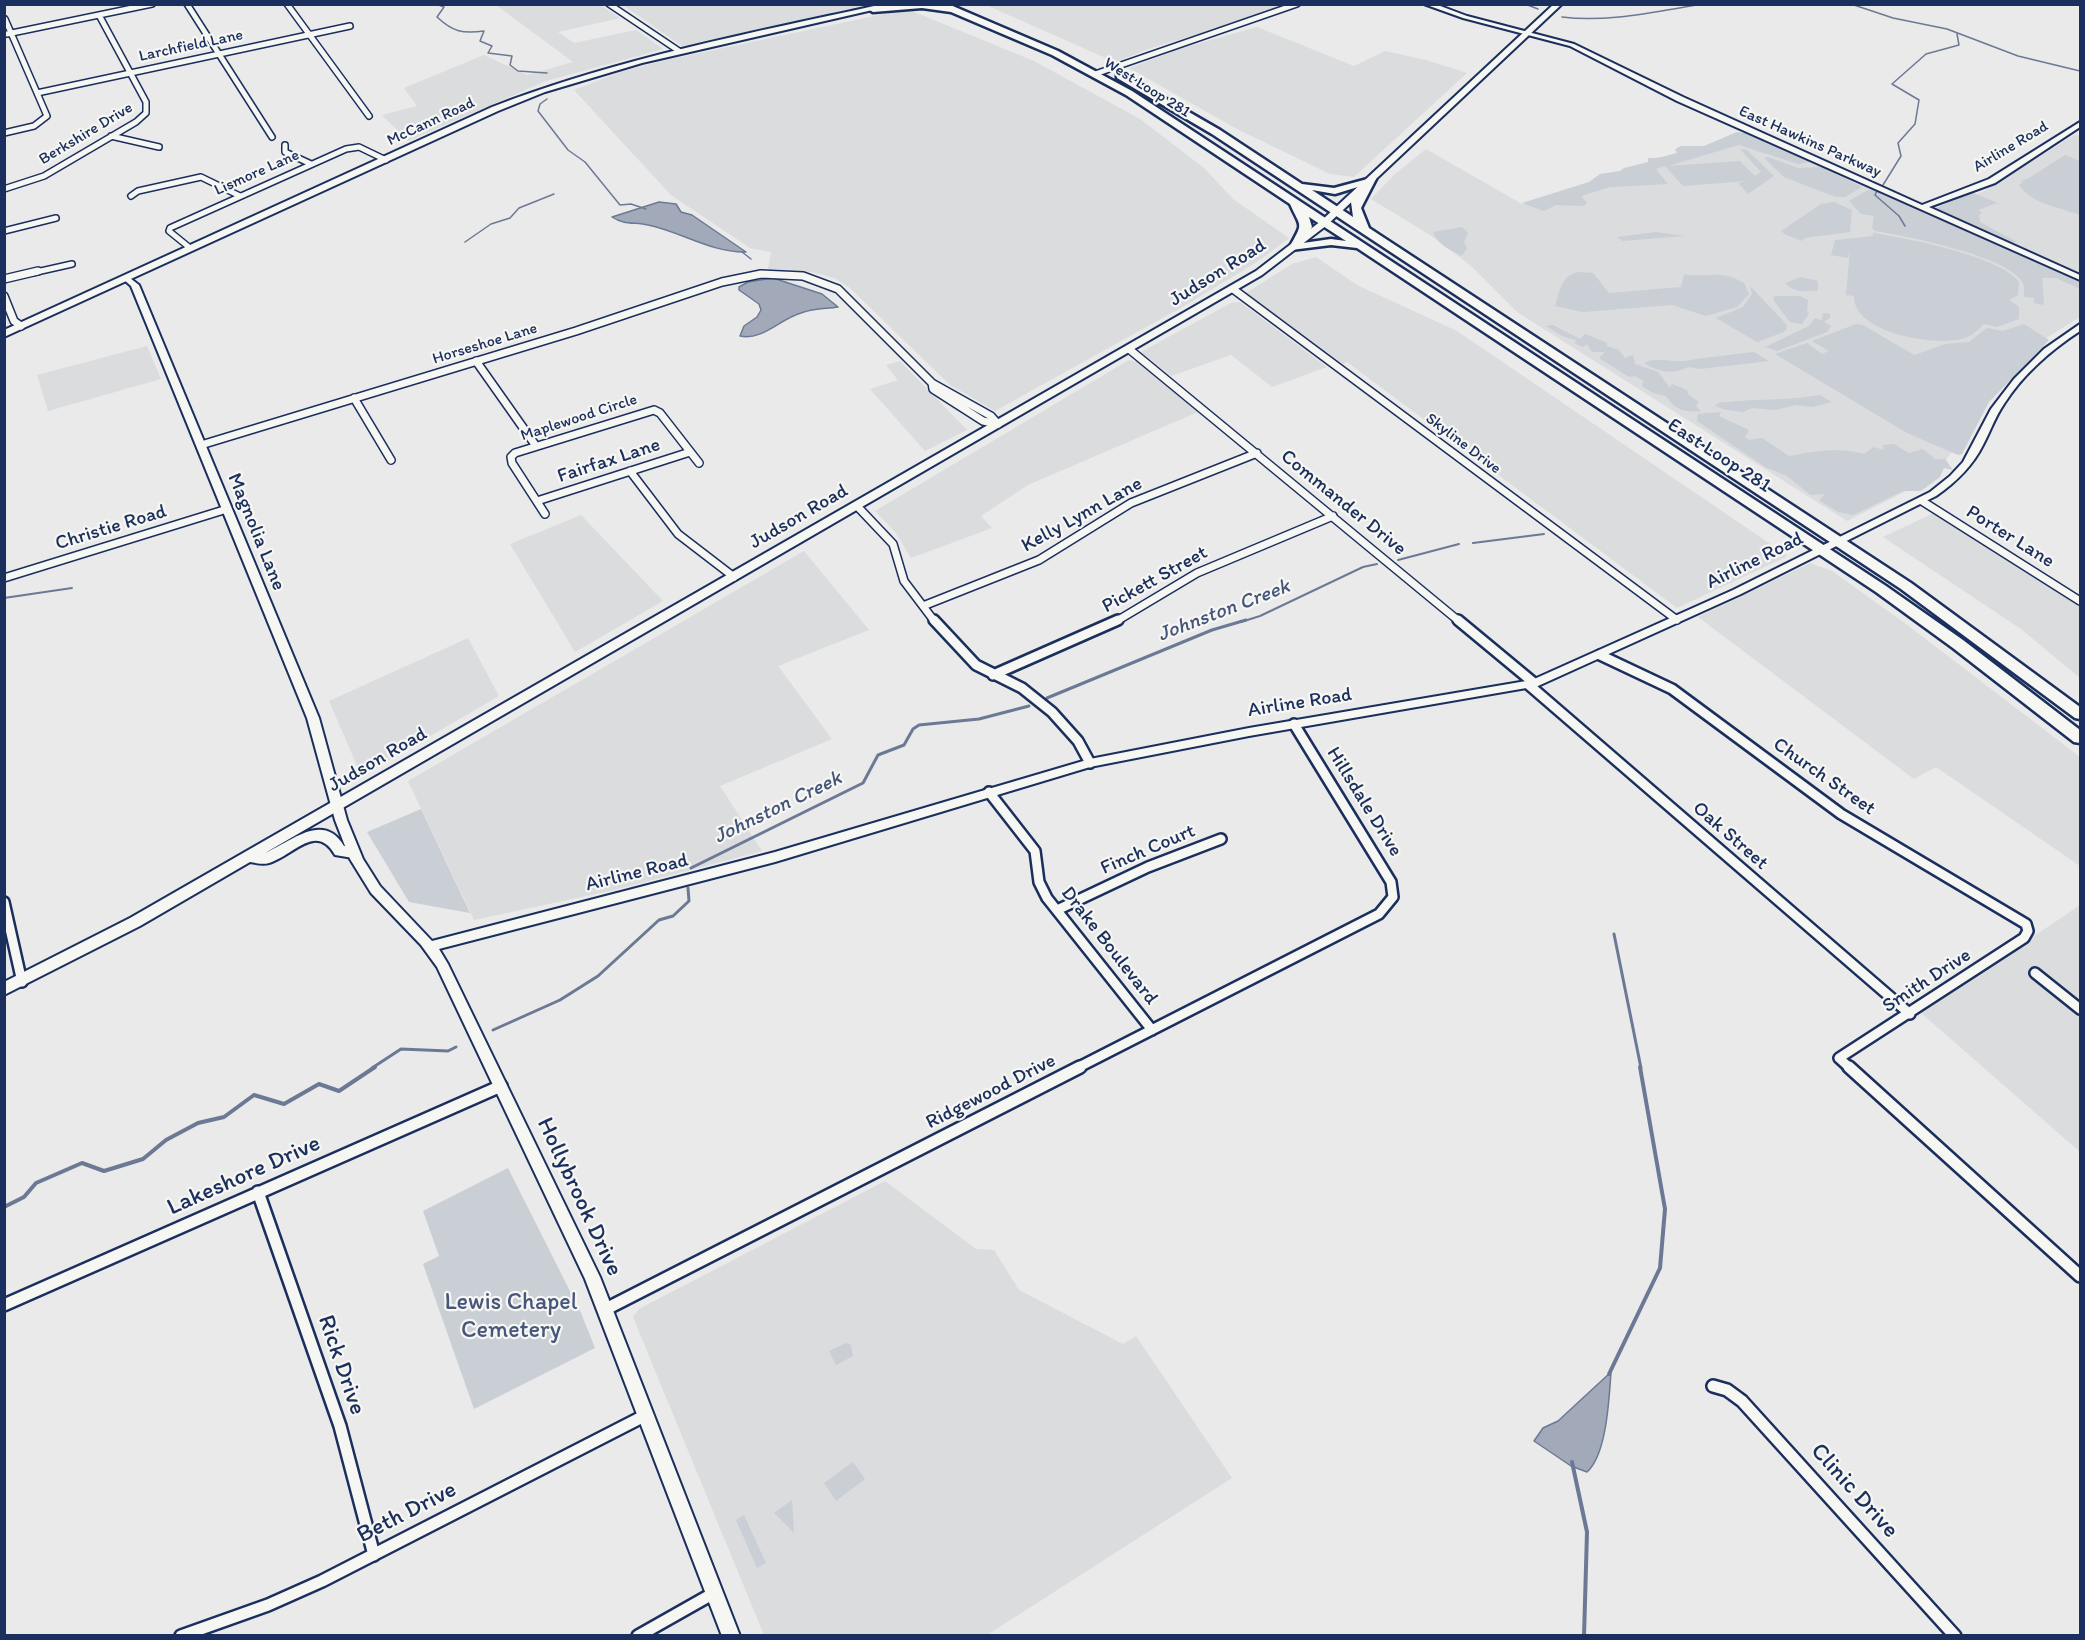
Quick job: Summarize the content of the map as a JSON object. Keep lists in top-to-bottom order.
{
  "streets": {
    "highway": ["West Loop 281", "East Loop 281"],
    "main road": [
      "McCann Road",
      "East Hawkins Parkway",
      "Airline Road",
      "Judson Road",
      "Magnolia Lane",
      "Hollybrook Drive"
    ],
    "street": [
      "Larchfield Lane",
      "Berkshire Drive",
      "Lismore Lane",
      "Horseshoe Lane",
      "Maplewood Circle",
      "Skyline Drive",
      "Fairfax Lane",
      "Commander Drive",
      "Kelly Lynn Lane",
      "Christie Road",
      "Porter Lane",
      "Pickett Street",
      "Church Street",
      "Hillsdale Drive",
      "Oak Street",
      "Finch Court",
      "Drake Boulevard",
      "Smith Drive",
      "Ridgewood Drive",
      "Lakeshore Drive",
      "Rick Drive",
      "Clinic Drive",
      "Beth Drive"
    ]
  },
  "crossings": [
    ["Larchfield Lane", "Berkshire Drive"],
    ["West Loop 281", "Judson Road"],
    ["West Loop 281", "East Loop 281"],
    ["McCann Road", "Lismore Lane"],
    ["McCann Road", "Magnolia Lane"],
    ["East Hawkins Parkway", "Airline Road"],
    ["East Hawkins Parkway", "Judson Road"],
    ["Airline Road", "Skyline Drive"],
    ["Airline Road", "East Loop 281"],
    ["Airline Road", "Commander Drive"],
    ["Airline Road", "Porter Lane"],
    ["Airline Road", "Church Street"],
    ["Airline Road", "Hillsdale Drive"],
    ["Airline Road", "Oak Street"],
    ["Airline Road", "Drake Boulevard"],
    ["Airline Road", "Hollybrook Drive"],
    ["Judson Road", "Horseshoe Lane"],
    ["Judson Road", "Skyline Drive"],
    ["Judson Road", "East Loop 281"],
    ["Judson Road", "Commander Drive"],
    ["Judson Road", "Magnolia Lane"],
    ["Judson Road", "Hollybrook Drive"],
    ["Horseshoe Lane", "Magnolia Lane"],
    ["Maplewood Circle", "Fairfax Lane"],
    ["Commander Drive", "Kelly Lynn Lane"],
    ["Commander Drive", "Pickett Street"],
    ["Commander Drive", "Oak Street"],
    ["Christie Road", "Magnolia Lane"],
    ["Magnolia Lane", "Hollybrook Drive"],
    ["Church Street", "Smith Drive"],
    ["Hillsdale Drive", "Ridgewood Drive"],
    ["Oak Street", "Smith Drive"],
    ["Finch Court", "Drake Boulevard"],
    ["Drake Boulevard", "Ridgewood Drive"],
    ["Ridgewood Drive", "Hollybrook Drive"],
    ["Lakeshore Drive", "Hollybrook Drive"],
    ["Lakeshore Drive", "Rick Drive"],
    ["Hollybrook Drive", "Beth Drive"],
    ["Rick Drive", "Beth Drive"]
  ],
  "water": ["Johnston Creek"],
  "parks": ["Lewis Chapel Cemetery"]
}
